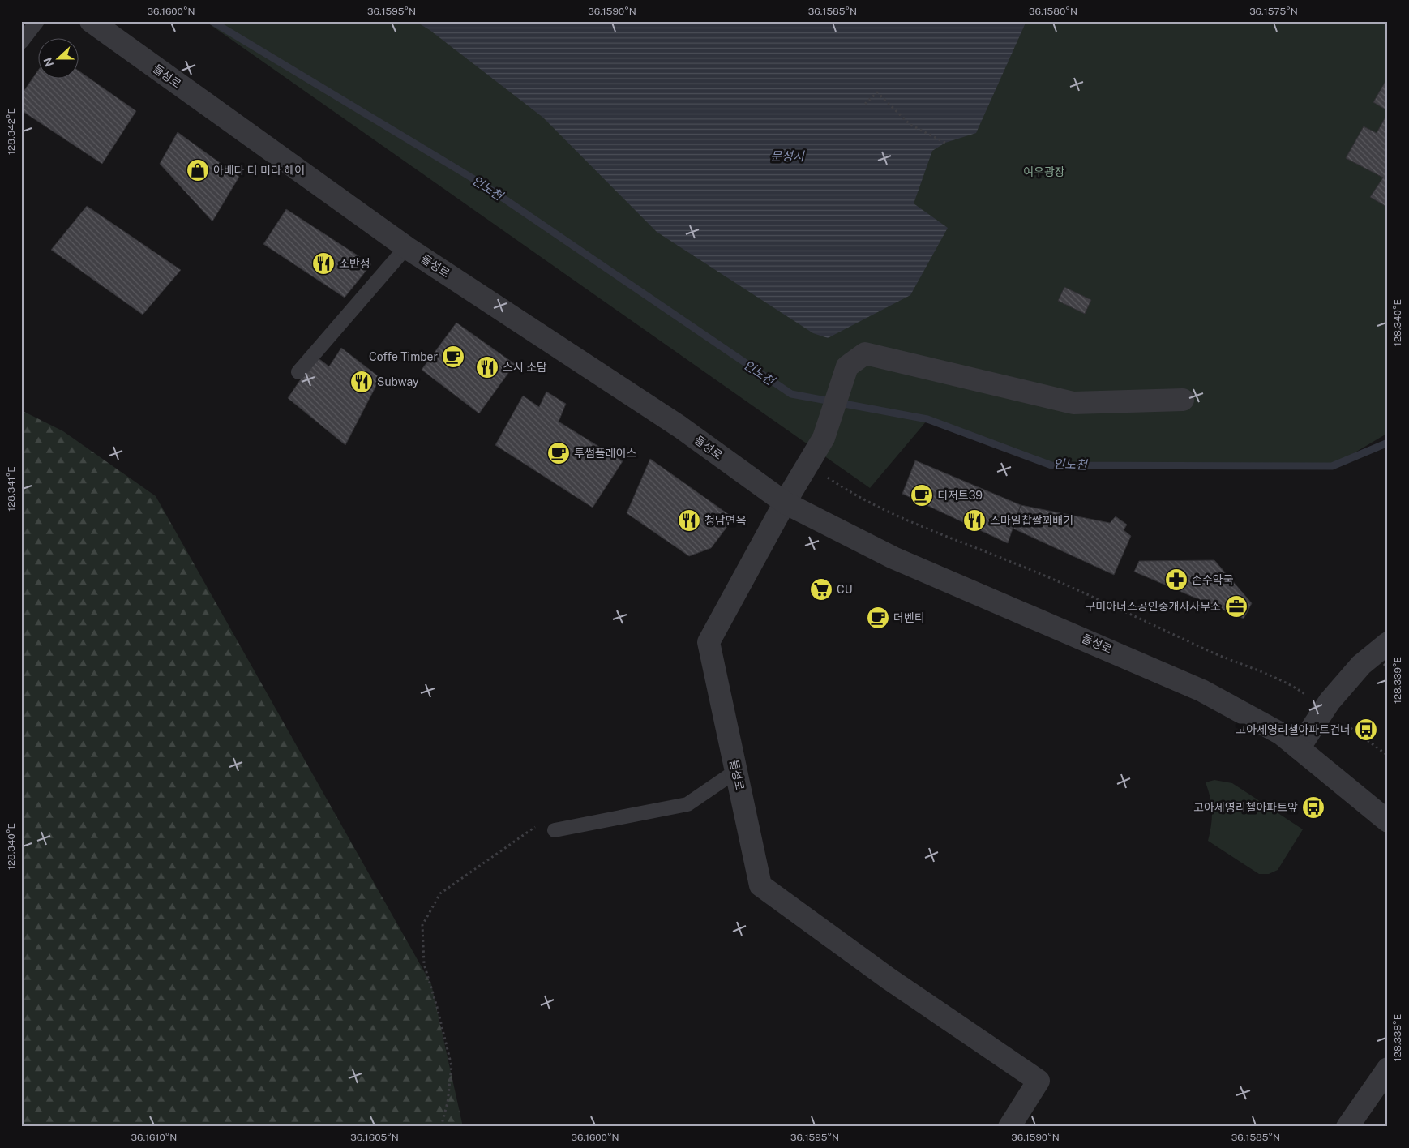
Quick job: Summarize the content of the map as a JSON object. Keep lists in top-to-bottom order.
{
  "streets": {
    "street": ["들성로"]
  },
  "water": ["문성지", "인노천"],
  "parks": ["여우광장"],
  "places": {
    "shop": ["아베다 더 미라 헤어"],
    "restaurant": [
      "소반정",
      "스시 소담",
      "Subway",
      "청담면옥",
      "스마일찹쌀꽈배기"
    ],
    "cafe": [
      "Coffe Timber",
      "투썸플레이스",
      "디저트39",
      "더벤티"
    ],
    "pharmacy": ["손수약국"],
    "supermarket": ["CU"],
    "office": ["구미아너스공인중개사사무소"],
    "bus stop": ["고아세영리첼아파트건너", "고아세영리첼아파트앞"]
  },
  "north": "left",
  "coordinates": [
    "36.1600°N",
    "36.1595°N",
    "36.1590°N",
    "36.1585°N",
    "36.1580°N",
    "36.1575°N",
    "128.342°E",
    "128.340°E",
    "128.341°E",
    "128.339°E",
    "128.338°E",
    "36.1610°N",
    "36.1605°N"
  ]
}
